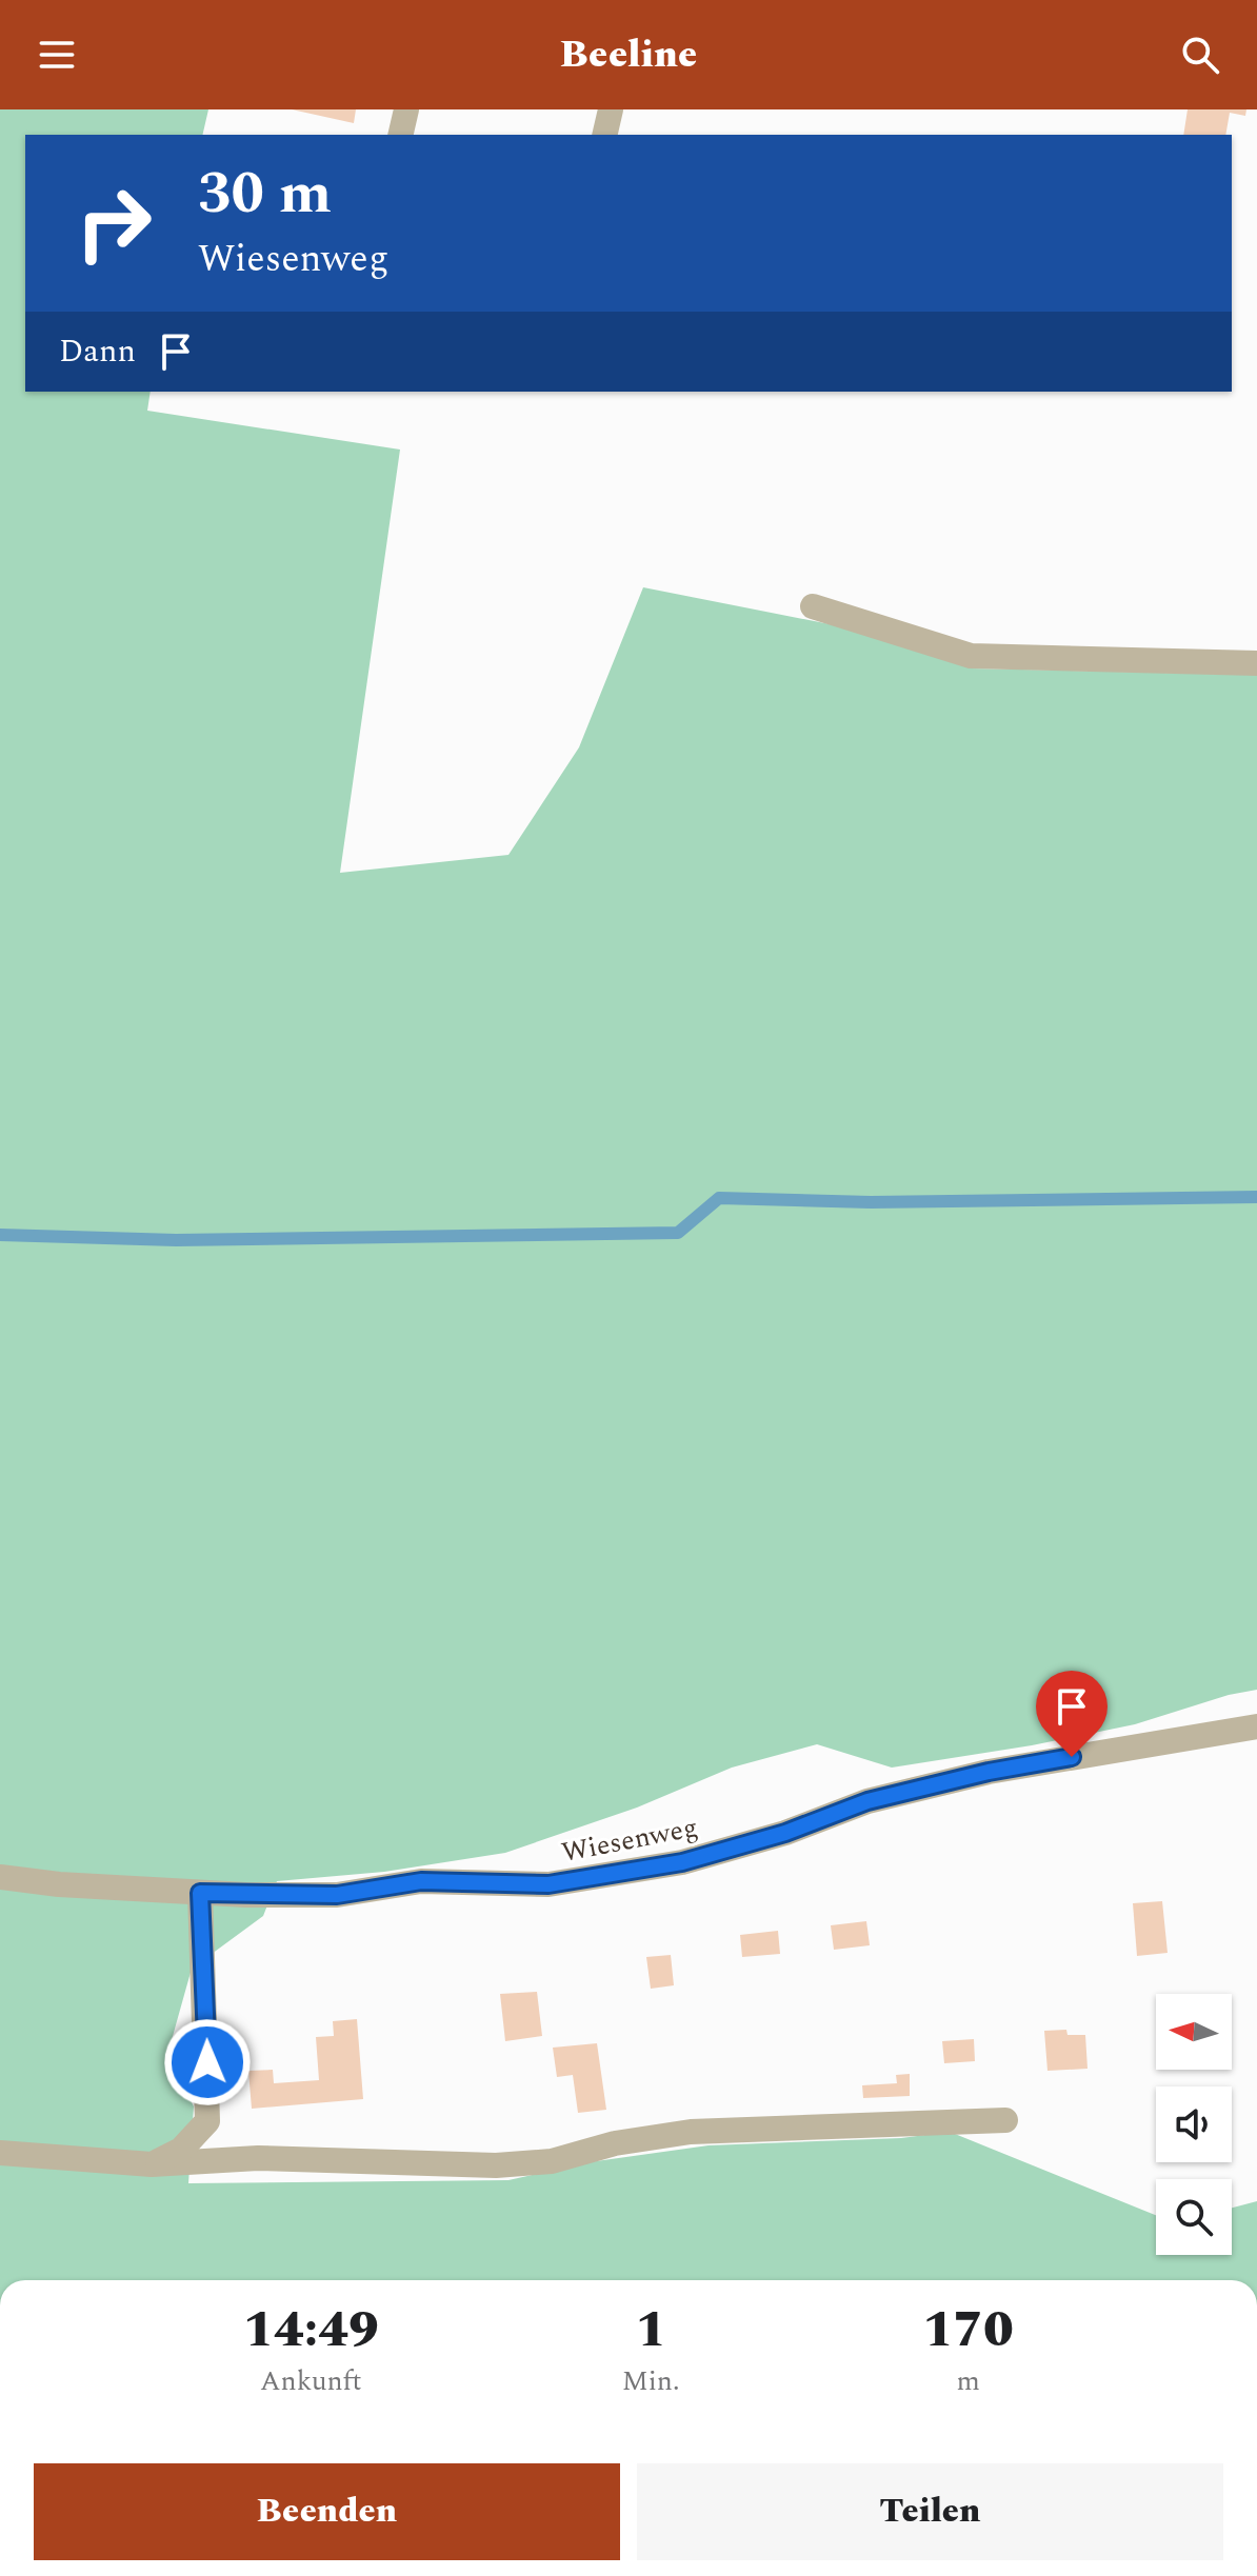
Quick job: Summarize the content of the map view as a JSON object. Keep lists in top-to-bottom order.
{
  "streets": {
    "lane": ["Wiesenweg"]
  },
  "north": "left",
  "page": {
    "header": "Beeline",
    "turn": ["30 m", "Wiesenweg"],
    "then": "Dann",
    "eta": [
      "14:49",
      "Ankunft",
      "1",
      "Min.",
      "170",
      "m"
    ],
    "buttons": ["Beenden", "Teilen"]
  }
}
